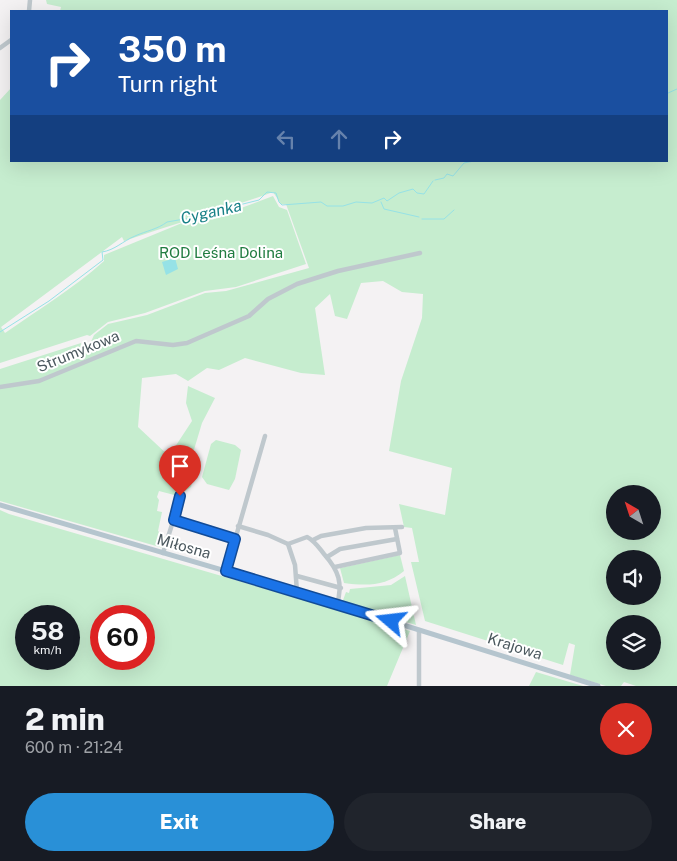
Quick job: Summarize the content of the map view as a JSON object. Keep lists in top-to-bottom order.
{
  "streets": {
    "main road": ["Miłosna", "Krajowa"],
    "street": ["Strumykowa"]
  },
  "crossings": [
    ["Miłosna", "Krajowa"]
  ],
  "water": ["Cyganka"],
  "parks": ["ROD Leśna Dolina"],
  "north": "top left",
  "page": {
    "turn": ["350 m", "Turn right"],
    "speed": "58 km/h",
    "limit": "60",
    "heading": ["2 min", "600 m · 21:24"],
    "buttons": ["Exit", "Share"]
  }
}
